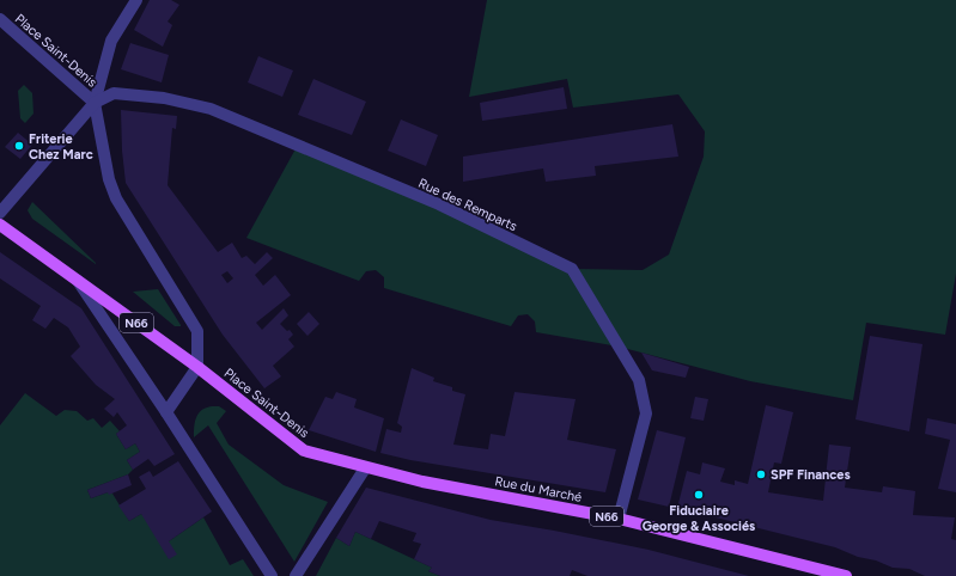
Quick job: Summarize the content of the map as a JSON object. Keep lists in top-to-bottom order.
{
  "streets": {
    "main road": ["Place Saint-Denis", "N66", "Rue du Marché"],
    "street": ["Rue des Remparts"]
  },
  "crossings": [
    ["Place Saint-Denis", "Rue des Remparts"],
    ["Place Saint-Denis", "Rue du Marché"],
    ["Rue des Remparts", "Rue du Marché"]
  ],
  "places": ["Friterie Chez Marc", "SPF Finances", "Fiduciaire George & Associés"]
}
